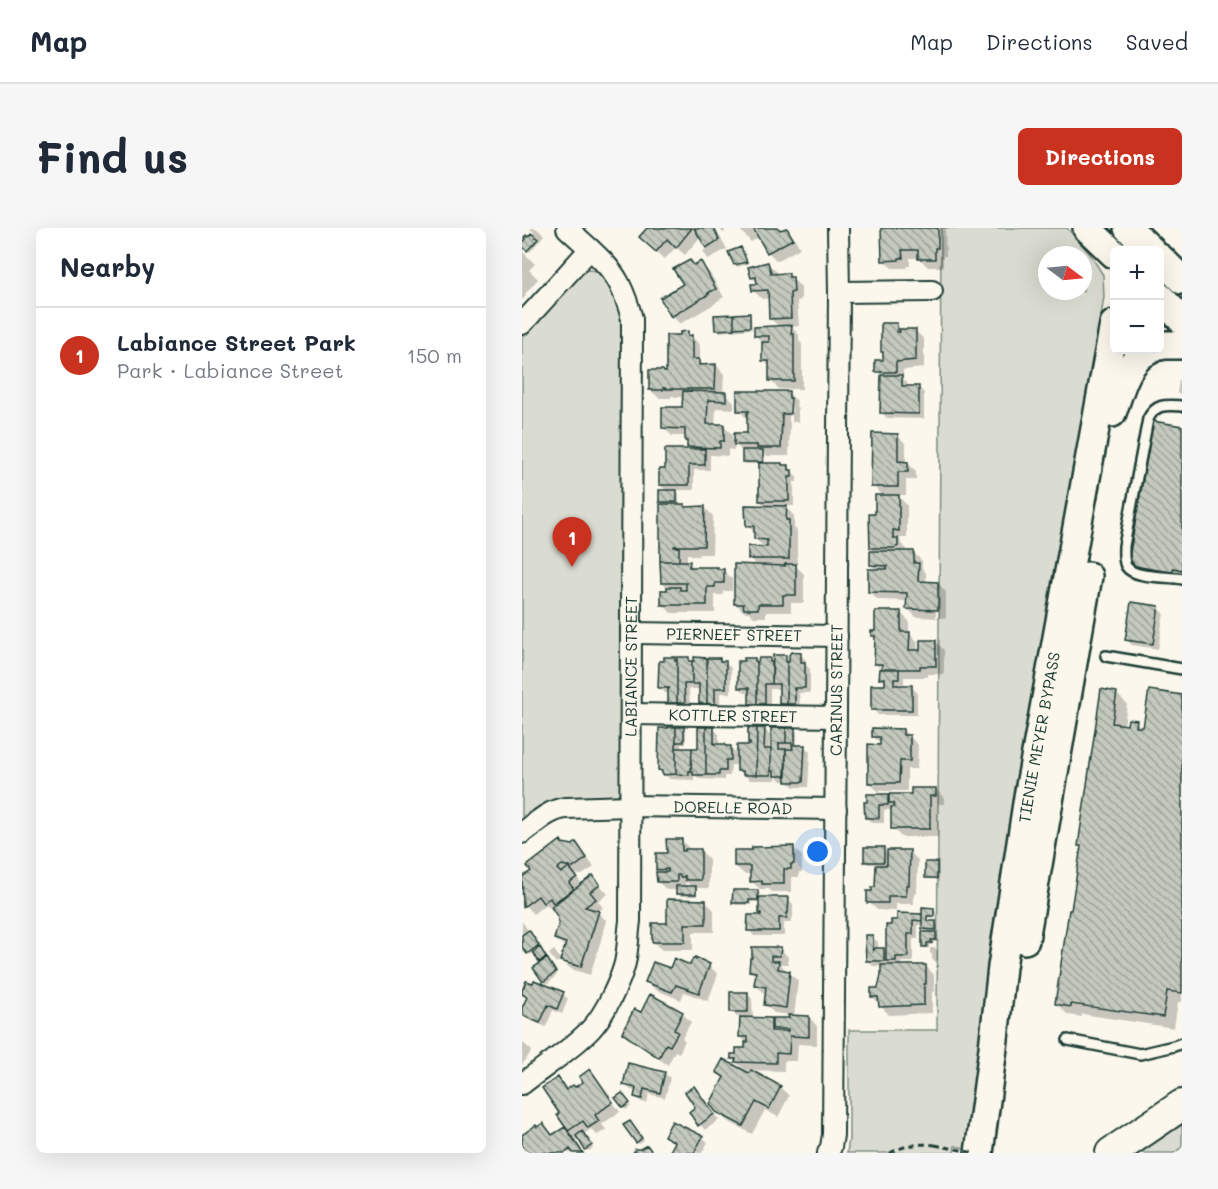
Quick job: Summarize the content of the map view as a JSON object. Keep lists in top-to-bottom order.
{
  "streets": {
    "street": [
      "PIERNEEF STREET",
      "LABIANCE STREET",
      "CARINUS STREET",
      "KOTTLER STREET",
      "TIENIE MEYER BYPASS",
      "DORELLE ROAD"
    ]
  },
  "crossings": [
    ["PIERNEEF STREET", "LABIANCE STREET"],
    ["PIERNEEF STREET", "CARINUS STREET"],
    ["LABIANCE STREET", "KOTTLER STREET"],
    ["LABIANCE STREET", "DORELLE ROAD"],
    ["CARINUS STREET", "KOTTLER STREET"],
    ["CARINUS STREET", "DORELLE ROAD"]
  ],
  "north": "right",
  "page": {
    "header": "Map",
    "nav": ["Map", "Directions", "Saved"],
    "buttons": "Directions",
    "title": "Find us",
    "heading": "Nearby",
    "map_buttons": ["+", "−"],
    "list": [
      {
        "mark": "1",
        "name": "Labiance Street Park",
        "note": "Park · Labiance Street",
        "value": "150 m"
      }
    ],
    "pins": "1"
  }
}
